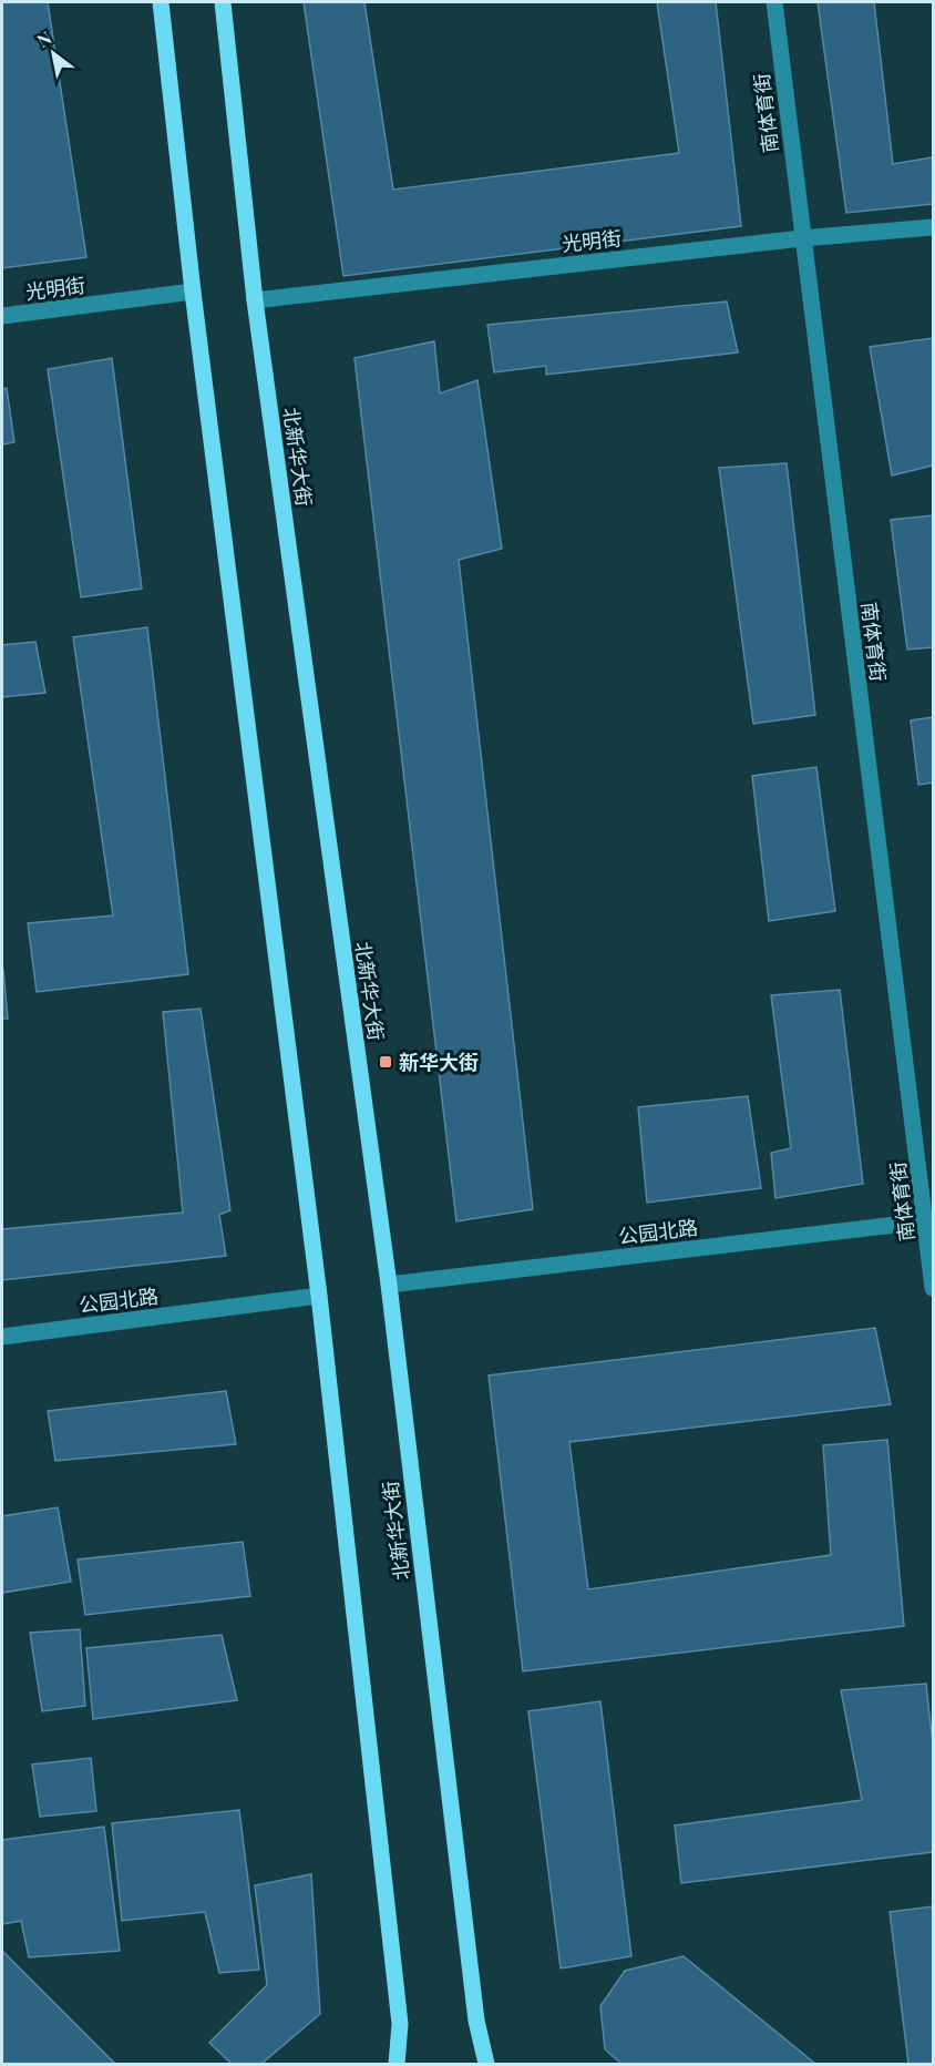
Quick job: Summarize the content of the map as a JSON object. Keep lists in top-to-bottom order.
{
  "streets": {
    "main road": ["北新华大街"],
    "street": ["南体育街", "光明街", "公园北路"]
  },
  "crossings": [
    ["南体育街", "光明街"],
    ["南体育街", "公园北路"],
    ["光明街", "北新华大街"],
    ["北新华大街", "公园北路"]
  ],
  "places": {
    "transit": ["新华大街"]
  },
  "north": "top left"
}
